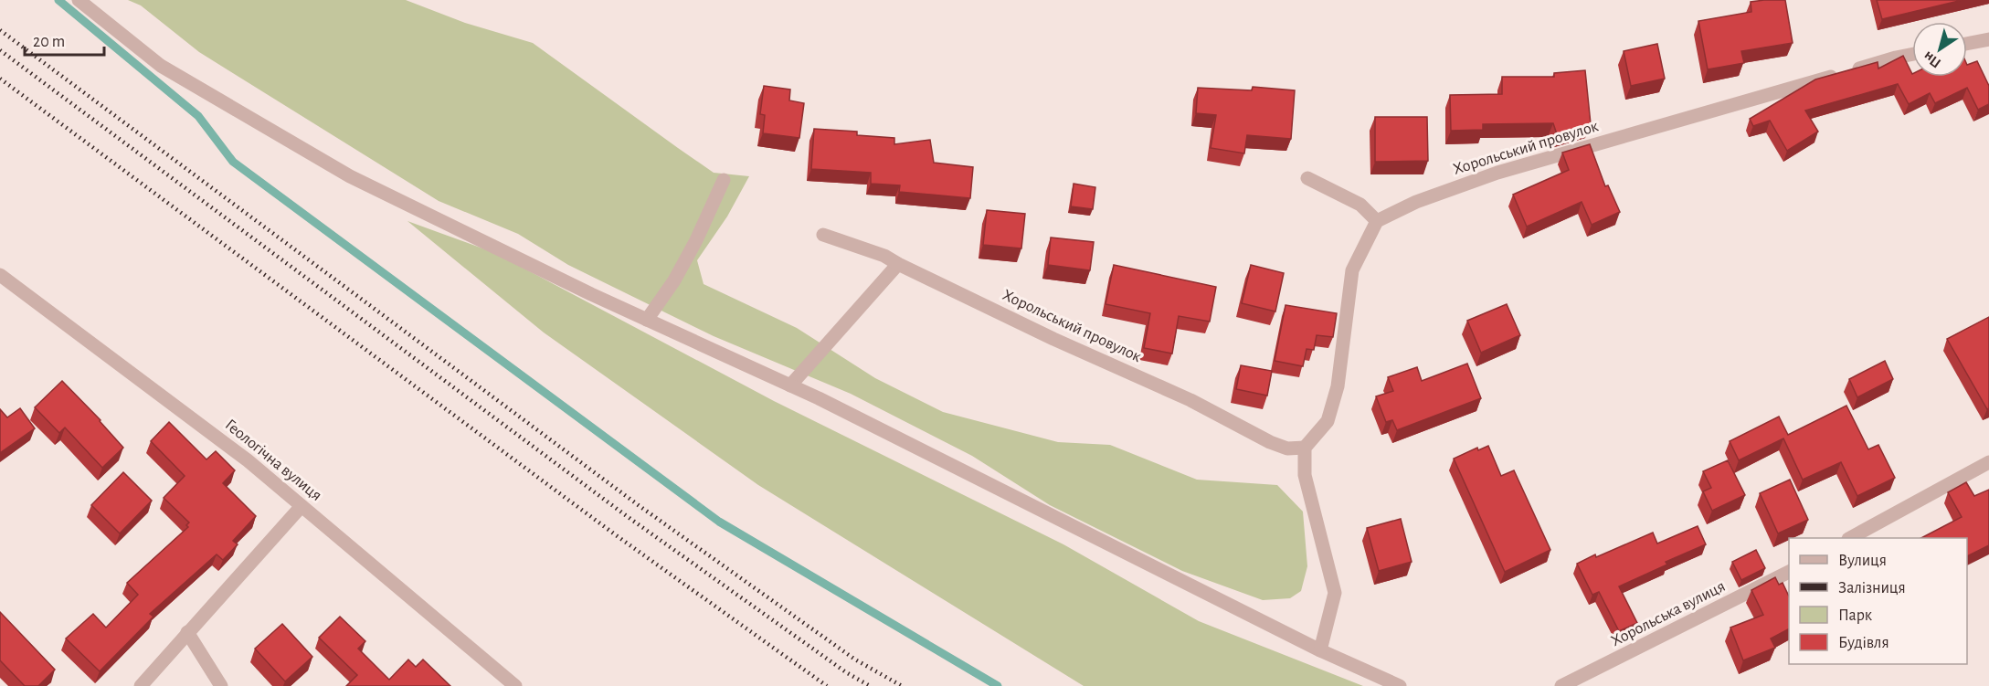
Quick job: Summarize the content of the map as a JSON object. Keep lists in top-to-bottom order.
{
  "streets": {
    "street": ["Хорольський провулок", "Геологічна вулиця", "Хорольська вулиця"]
  },
  "legend": [
    "Вулиця",
    "Залізниця",
    "Парк",
    "Будівля"
  ],
  "scale_bar": "20 m",
  "north": "bottom left"
}
